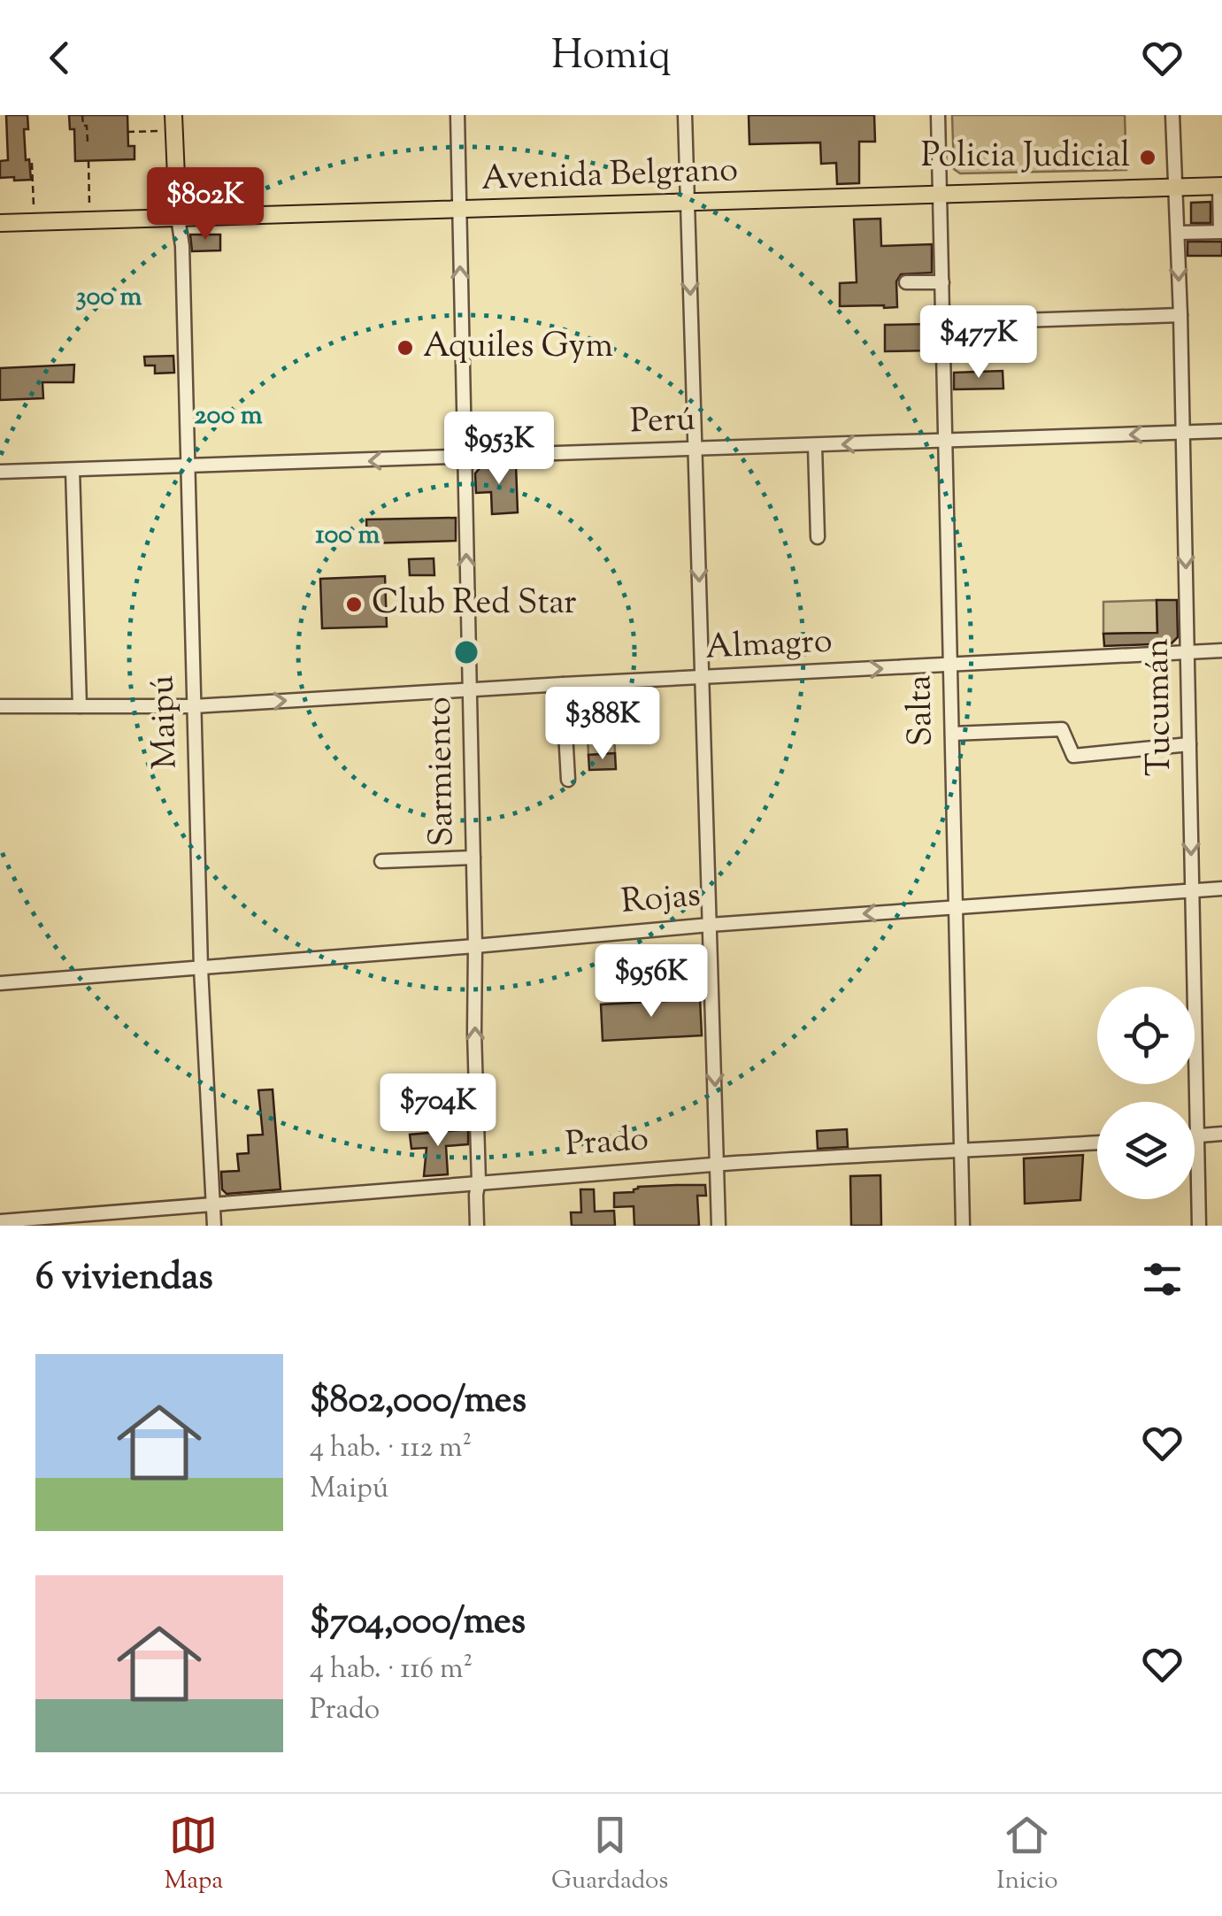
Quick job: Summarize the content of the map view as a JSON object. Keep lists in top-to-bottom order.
{
  "streets": {
    "main road": ["Avenida Belgrano"],
    "street": [
      "Perú",
      "Almagro",
      "Tucumán",
      "Salta",
      "Maipú",
      "Sarmiento",
      "Rojas",
      "Prado"
    ]
  },
  "crossings": [
    ["Avenida Belgrano", "Tucumán"],
    ["Avenida Belgrano", "Salta"],
    ["Avenida Belgrano", "Maipú"],
    ["Avenida Belgrano", "Sarmiento"],
    ["Perú", "Tucumán"],
    ["Perú", "Salta"],
    ["Perú", "Maipú"],
    ["Perú", "Sarmiento"],
    ["Almagro", "Tucumán"],
    ["Almagro", "Salta"],
    ["Almagro", "Maipú"],
    ["Almagro", "Sarmiento"],
    ["Tucumán", "Rojas"],
    ["Salta", "Rojas"],
    ["Salta", "Prado"],
    ["Maipú", "Rojas"],
    ["Maipú", "Prado"],
    ["Sarmiento", "Rojas"],
    ["Sarmiento", "Prado"]
  ],
  "one_way": [
    "Perú",
    "Almagro",
    "Tucumán",
    "Sarmiento"
  ],
  "places": ["Policia Judicial", "Aquiles Gym", "Club Red Star"],
  "page": {
    "header": "Homiq",
    "price": [
      "$802K",
      "$477K",
      "$953K",
      "$388K",
      "$956K",
      "$704K"
    ],
    "heading": "6 viviendas",
    "list": [
      {
        "name": "$802,000/mes",
        "note": "4 hab. · 112 m² · Maipú"
      },
      {
        "name": "$704,000/mes",
        "note": "4 hab. · 116 m² · Prado"
      }
    ],
    "tabs": ["Mapa", "Guardados", "Inicio"]
  },
  "rings": ["300 m", "200 m", "100 m"]
}
